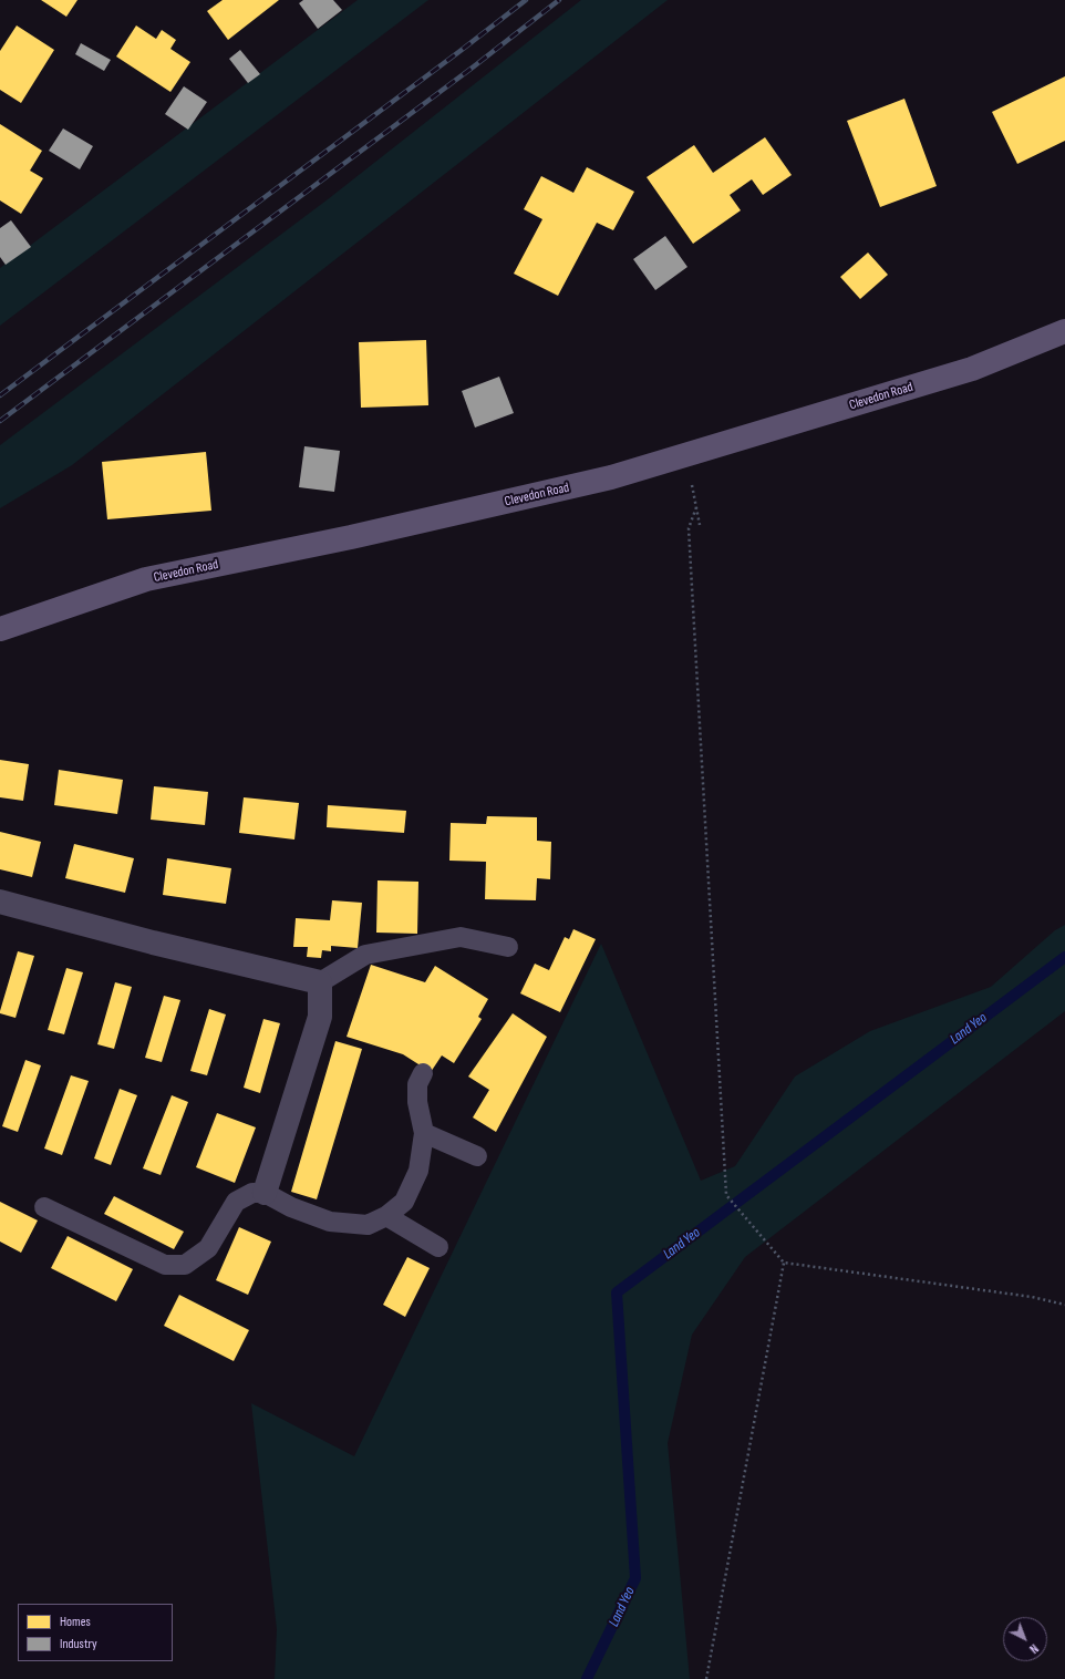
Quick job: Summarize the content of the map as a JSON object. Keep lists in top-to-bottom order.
{
  "streets": {
    "main road": ["Clevedon Road"]
  },
  "water": ["Land Yeo"],
  "legend": ["Homes", "Industry"],
  "north": "bottom right"
}
